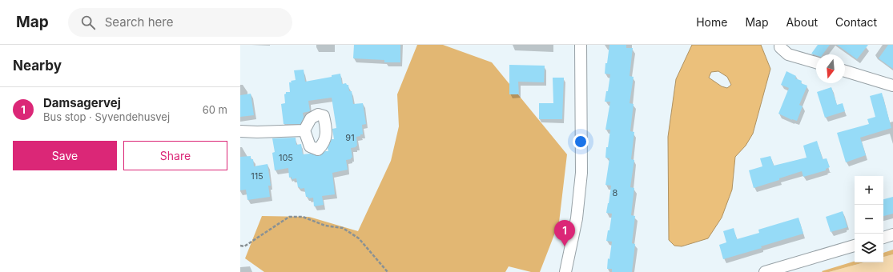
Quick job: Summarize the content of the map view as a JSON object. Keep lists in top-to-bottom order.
{
  "house_numbers": [
    "91",
    "105",
    "115",
    "8"
  ],
  "north": "bottom",
  "page": {
    "header": "Map",
    "search": "Search here",
    "nav": [
      "Home",
      "Map",
      "About",
      "Contact"
    ],
    "heading": "Nearby",
    "list": [
      {
        "mark": "1",
        "name": "Damsagervej",
        "note": "Bus stop · Syvendehusvej",
        "value": "60 m"
      }
    ],
    "buttons": ["Save", "Share"],
    "map_buttons": ["+", "−"],
    "pins": "1"
  }
}
